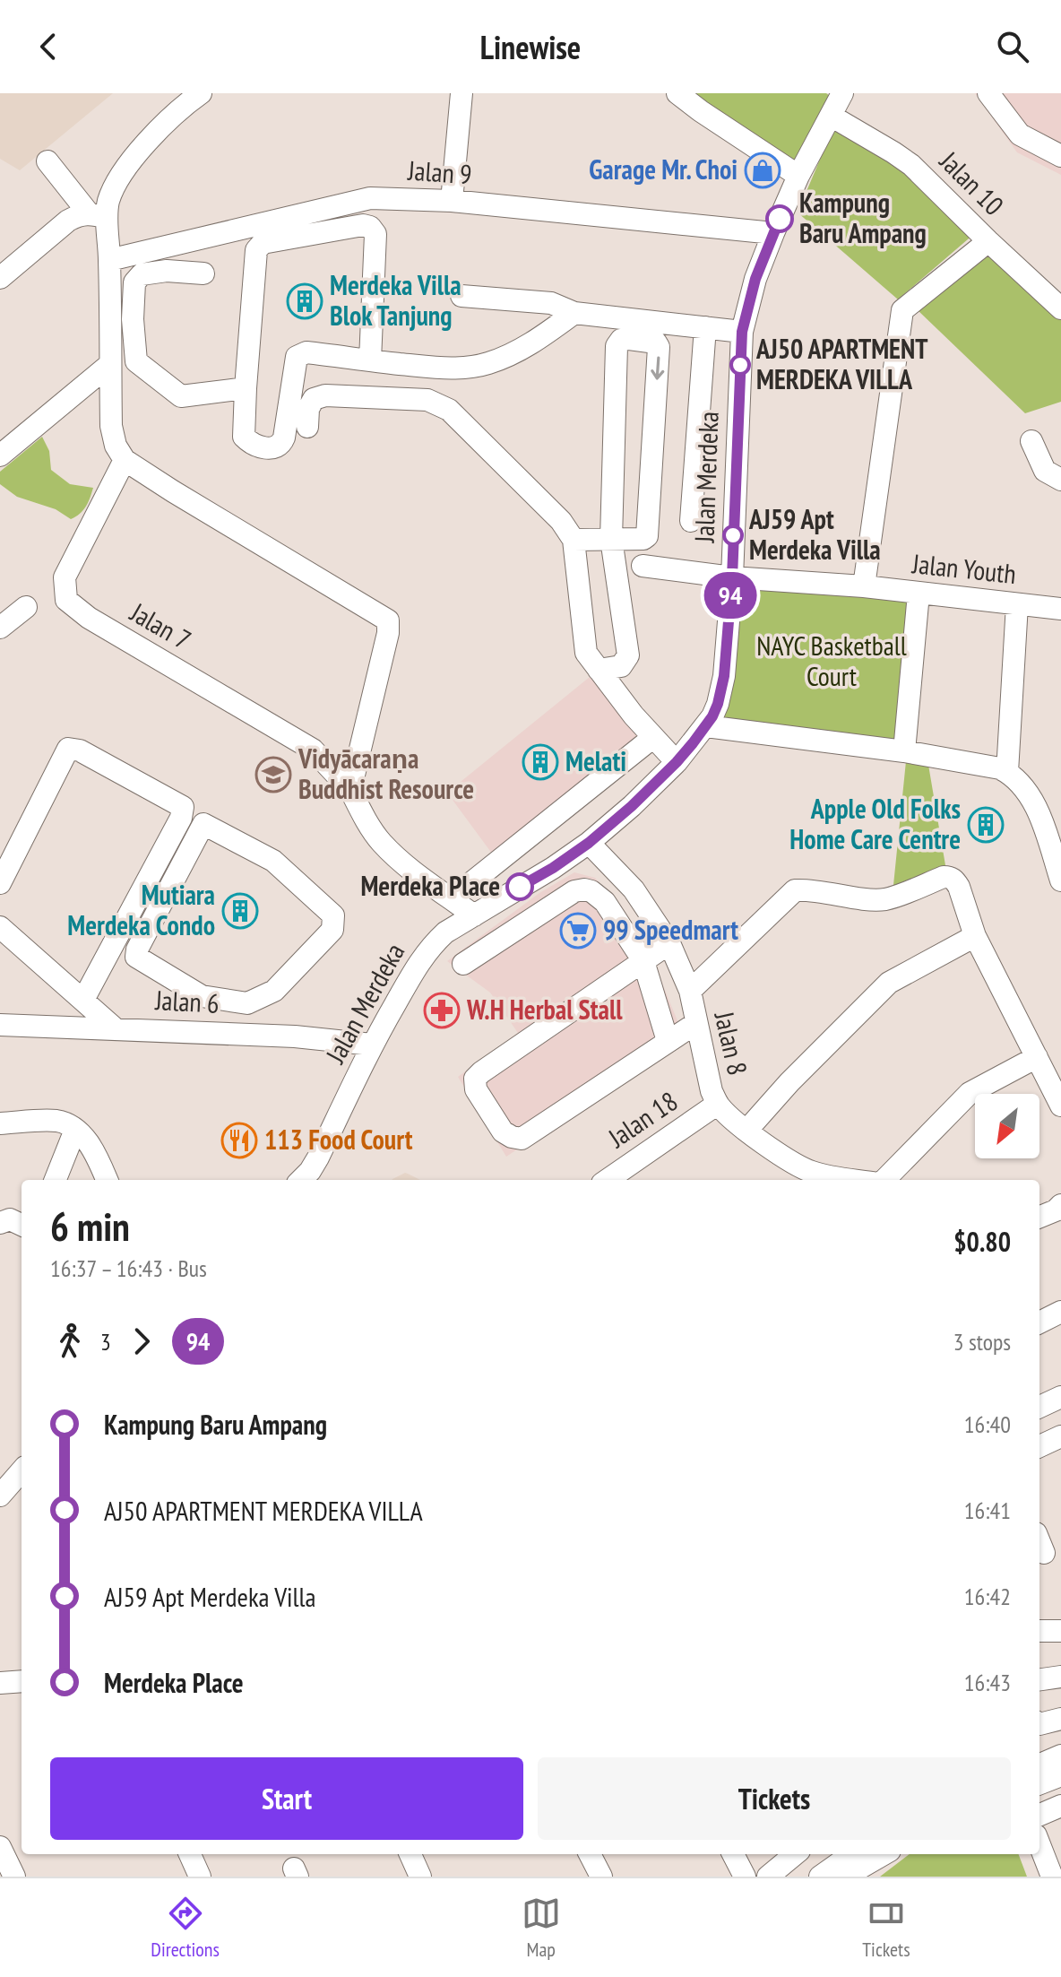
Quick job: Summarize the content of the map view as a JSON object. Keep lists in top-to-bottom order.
{
  "streets": {
    "street": [
      "Jalan 9",
      "Jalan 10",
      "Jalan Merdeka",
      "Jalan Youth",
      "Jalan 7",
      "Jalan 6",
      "Jalan 8",
      "Jalan 18"
    ]
  },
  "crossings": [
    ["Jalan 9", "Jalan Merdeka"],
    ["Jalan 10", "Jalan Merdeka"],
    ["Jalan Merdeka", "Jalan Youth"],
    ["Jalan Merdeka", "Jalan 7"],
    ["Jalan Merdeka", "Jalan 6"],
    ["Jalan Merdeka", "Jalan 8"],
    ["Jalan 8", "Jalan 18"]
  ],
  "parks": ["NAYC Basketball Court"],
  "places": {
    "shop": ["Garage Mr. Choi"],
    "other": [
      "Kampung Baru Ampang",
      "AJ50 APARTMENT MERDEKA VILLA",
      "AJ59 Apt Merdeka Villa",
      "Merdeka Place"
    ],
    "building": [
      "Merdeka Villa Blok Tanjung",
      "Melati",
      "Apple Old Folks Home Care Centre",
      "Mutiara Merdeka Condo"
    ],
    "school or university": ["Vidyācaraṇa Buddhist Resource"],
    "supermarket": ["99 Speedmart"],
    "pharmacy": ["W.H Herbal Stall"],
    "restaurant": ["113 Food Court"]
  },
  "lines": ["bus line 94"],
  "north": "bottom left",
  "page": {
    "header": "Linewise",
    "on_map": "94",
    "heading": ["6 min", "16:37 – 16:43 · Bus", "$0.80"],
    "legs": ["3", "94", "3 stops"],
    "list": [
      {
        "name": "Kampung Baru Ampang",
        "value": "16:40"
      },
      {
        "name": "AJ50 APARTMENT MERDEKA VILLA",
        "value": "16:41"
      },
      {
        "name": "AJ59 Apt Merdeka Villa",
        "value": "16:42"
      },
      {
        "name": "Merdeka Place",
        "value": "16:43"
      }
    ],
    "buttons": ["Start", "Tickets"],
    "tabs": ["Directions", "Map", "Tickets"]
  }
}
